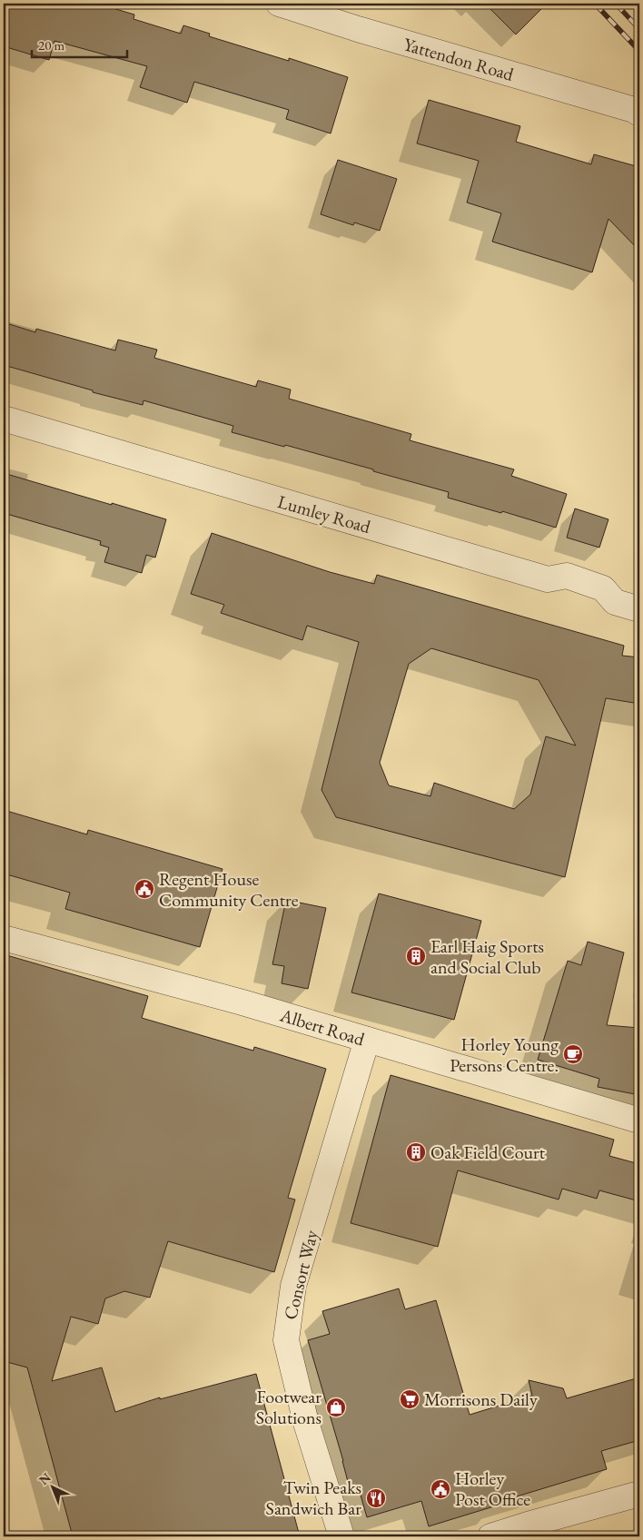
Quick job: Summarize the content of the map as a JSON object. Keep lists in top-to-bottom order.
{
  "streets": {
    "street": [
      "Yattendon Road",
      "Lumley Road",
      "Albert Road",
      "Consort Way"
    ]
  },
  "crossings": [
    ["Albert Road", "Consort Way"]
  ],
  "places": {
    "public building": ["Regent House Community Centre", "Horley Post Office"],
    "building": ["Earl Haig Sports and Social Club", "Oak Field Court"],
    "cafe": ["Horley Young Persons Centre."],
    "supermarket": ["Morrisons Daily"],
    "shop": ["Footwear Solutions"],
    "restaurant": ["Twin Peaks Sandwich Bar"]
  },
  "scale_bar": "20 m",
  "north": "top left"
}
